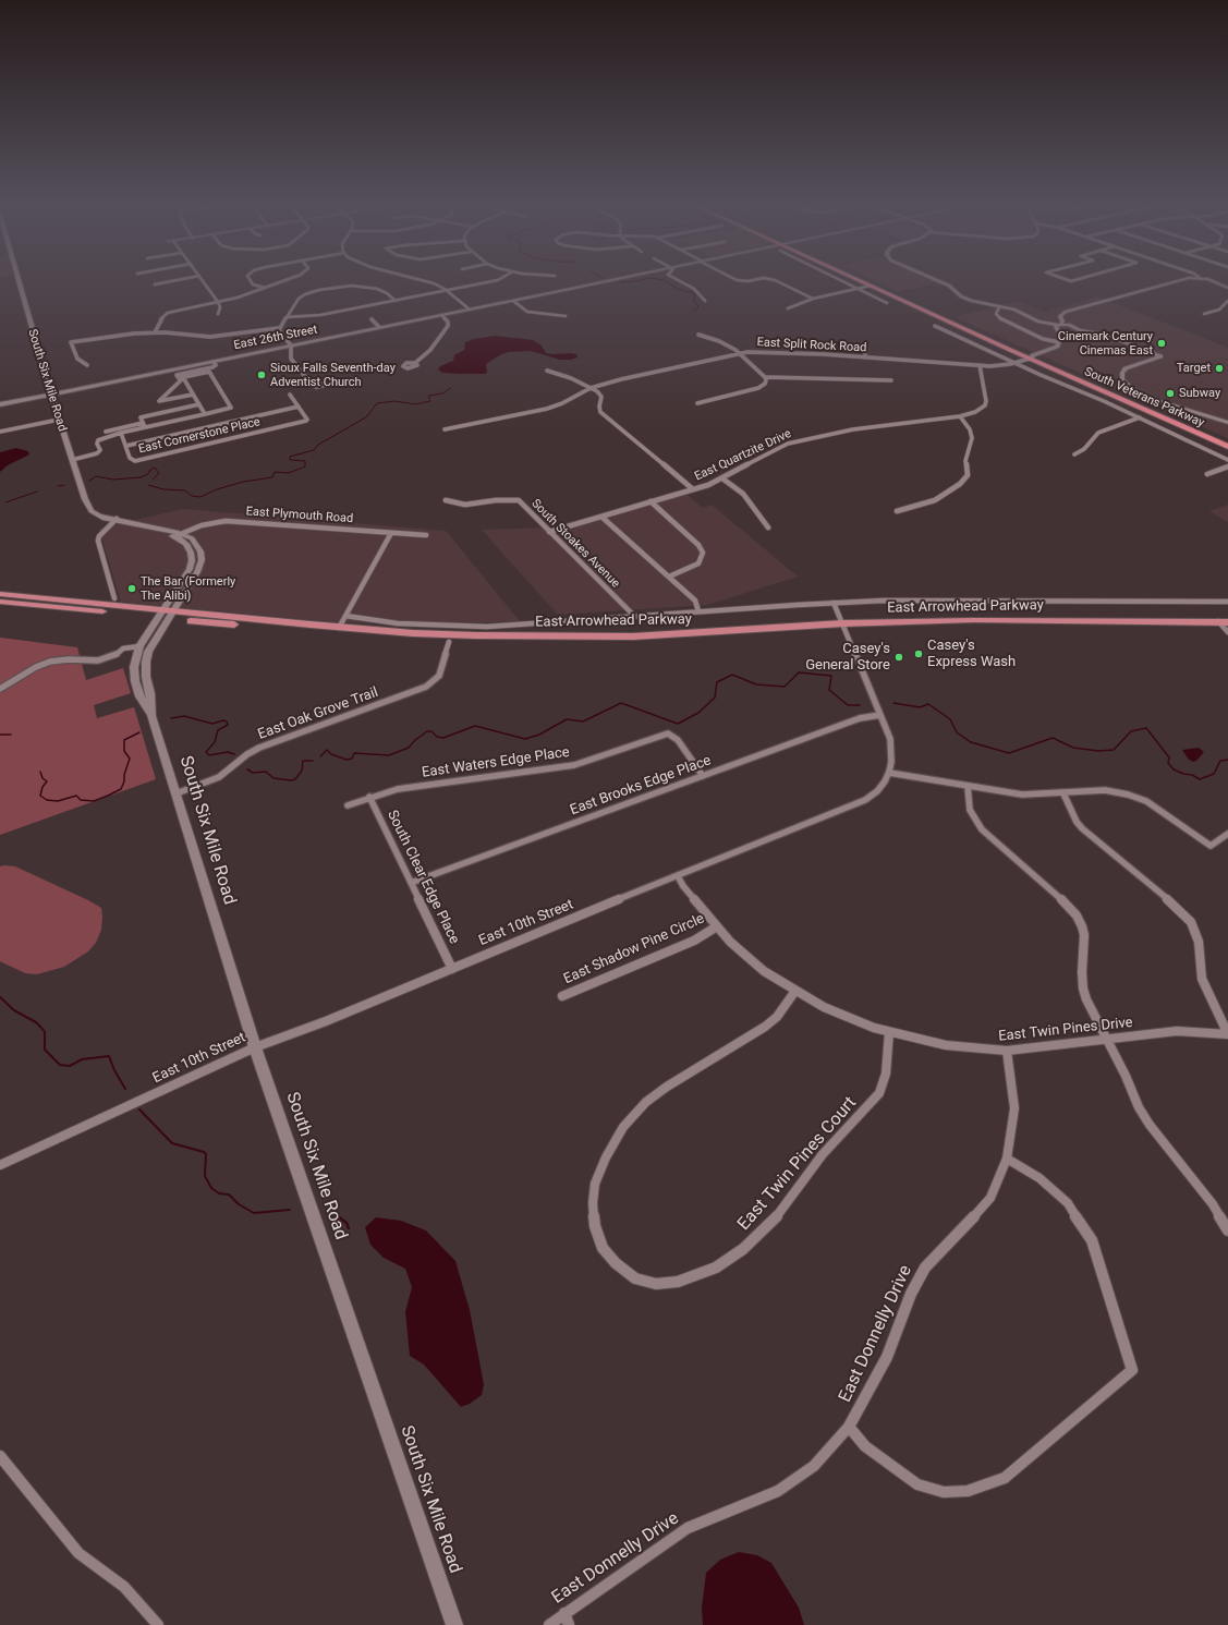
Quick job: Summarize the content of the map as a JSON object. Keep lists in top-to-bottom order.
{
  "streets": {
    "highway": ["South Veterans Parkway"],
    "main road": ["East 26th Street", "South Six Mile Road", "East Arrowhead Parkway"],
    "street": [
      "East Split Rock Road",
      "East Cornerstone Place",
      "East Quartzite Drive",
      "East Plymouth Road",
      "South Stoakes Avenue",
      "East Oak Grove Trail",
      "East Waters Edge Place",
      "East Brooks Edge Place",
      "South Clear Edge Place",
      "East 10th Street",
      "East Shadow Pine Circle",
      "East Twin Pines Drive",
      "East Twin Pines Court",
      "East Donnelly Drive"
    ]
  },
  "crossings": [
    ["East 26th Street", "South Six Mile Road"],
    ["East Split Rock Road", "South Veterans Parkway"],
    ["East Split Rock Road", "East Quartzite Drive"],
    ["South Six Mile Road", "East Cornerstone Place"],
    ["South Six Mile Road", "East Plymouth Road"],
    ["South Six Mile Road", "East Arrowhead Parkway"],
    ["South Six Mile Road", "East Oak Grove Trail"],
    ["South Six Mile Road", "East 10th Street"],
    ["East Quartzite Drive", "South Stoakes Avenue"],
    ["South Stoakes Avenue", "East Arrowhead Parkway"],
    ["East Arrowhead Parkway", "East Oak Grove Trail"],
    ["East Arrowhead Parkway", "East 10th Street"],
    ["East Waters Edge Place", "East Brooks Edge Place"],
    ["East Waters Edge Place", "South Clear Edge Place"],
    ["East Brooks Edge Place", "South Clear Edge Place"],
    ["East Brooks Edge Place", "East 10th Street"],
    ["South Clear Edge Place", "East 10th Street"],
    ["East 10th Street", "East Twin Pines Drive"],
    ["East Shadow Pine Circle", "East Twin Pines Drive"],
    ["East Twin Pines Drive", "East Twin Pines Court"],
    ["East Twin Pines Drive", "East Donnelly Drive"]
  ],
  "places": [
    "Cinemark Century Cinemas East",
    "Target",
    "Sioux Falls Seventh-day Adventist Church",
    "Subway",
    "The Bar (Formerly The Alibi)",
    "Casey's Express Wash",
    "Casey's General Store"
  ]
}
